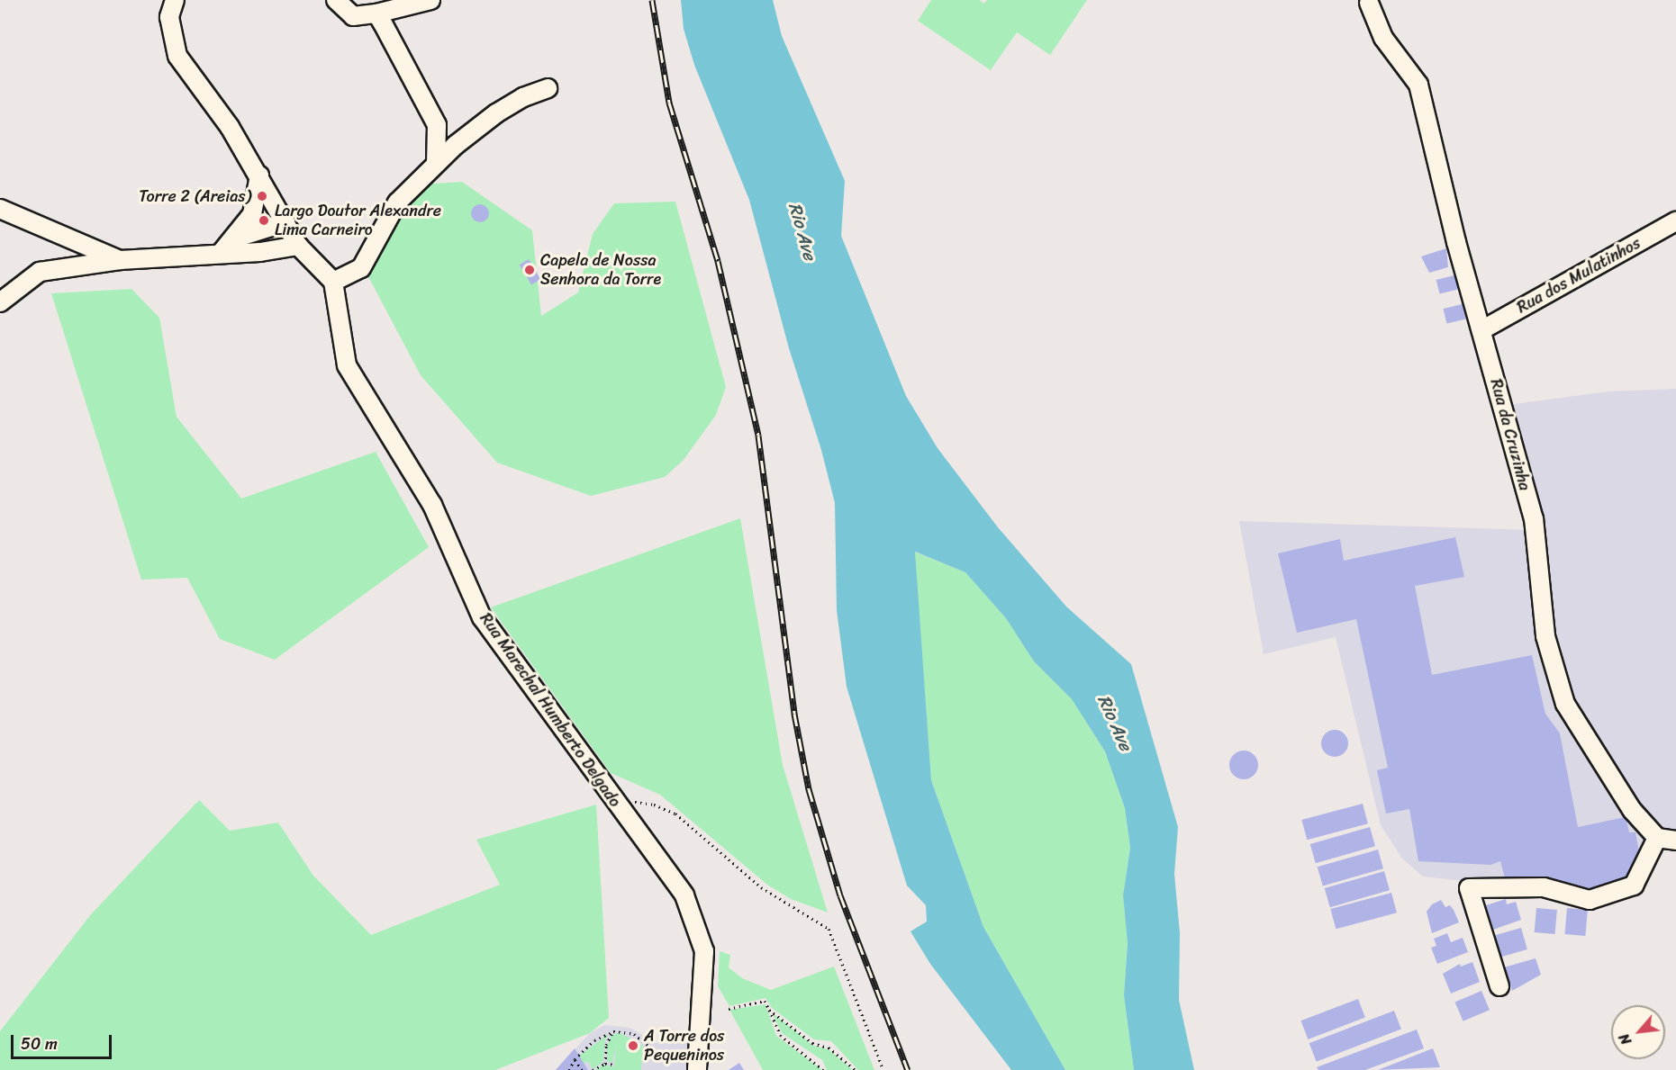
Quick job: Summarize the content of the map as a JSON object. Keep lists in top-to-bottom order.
{
  "streets": {
    "street": ["Rua dos Mulatinhos", "Rua da Cruzinha", "Rua Marechal Humberto Delgado"]
  },
  "crossings": [
    ["Rua dos Mulatinhos", "Rua da Cruzinha"]
  ],
  "water": ["Rio Ave"],
  "places": [
    "Torre 2 (Areias)",
    "Largo Doutor Alexandre Lima Carneiro",
    "Capela de Nossa Senhora da Torre",
    "A Torre dos Pequeninos"
  ],
  "scale_bar": "50 m",
  "north": "bottom left"
}
